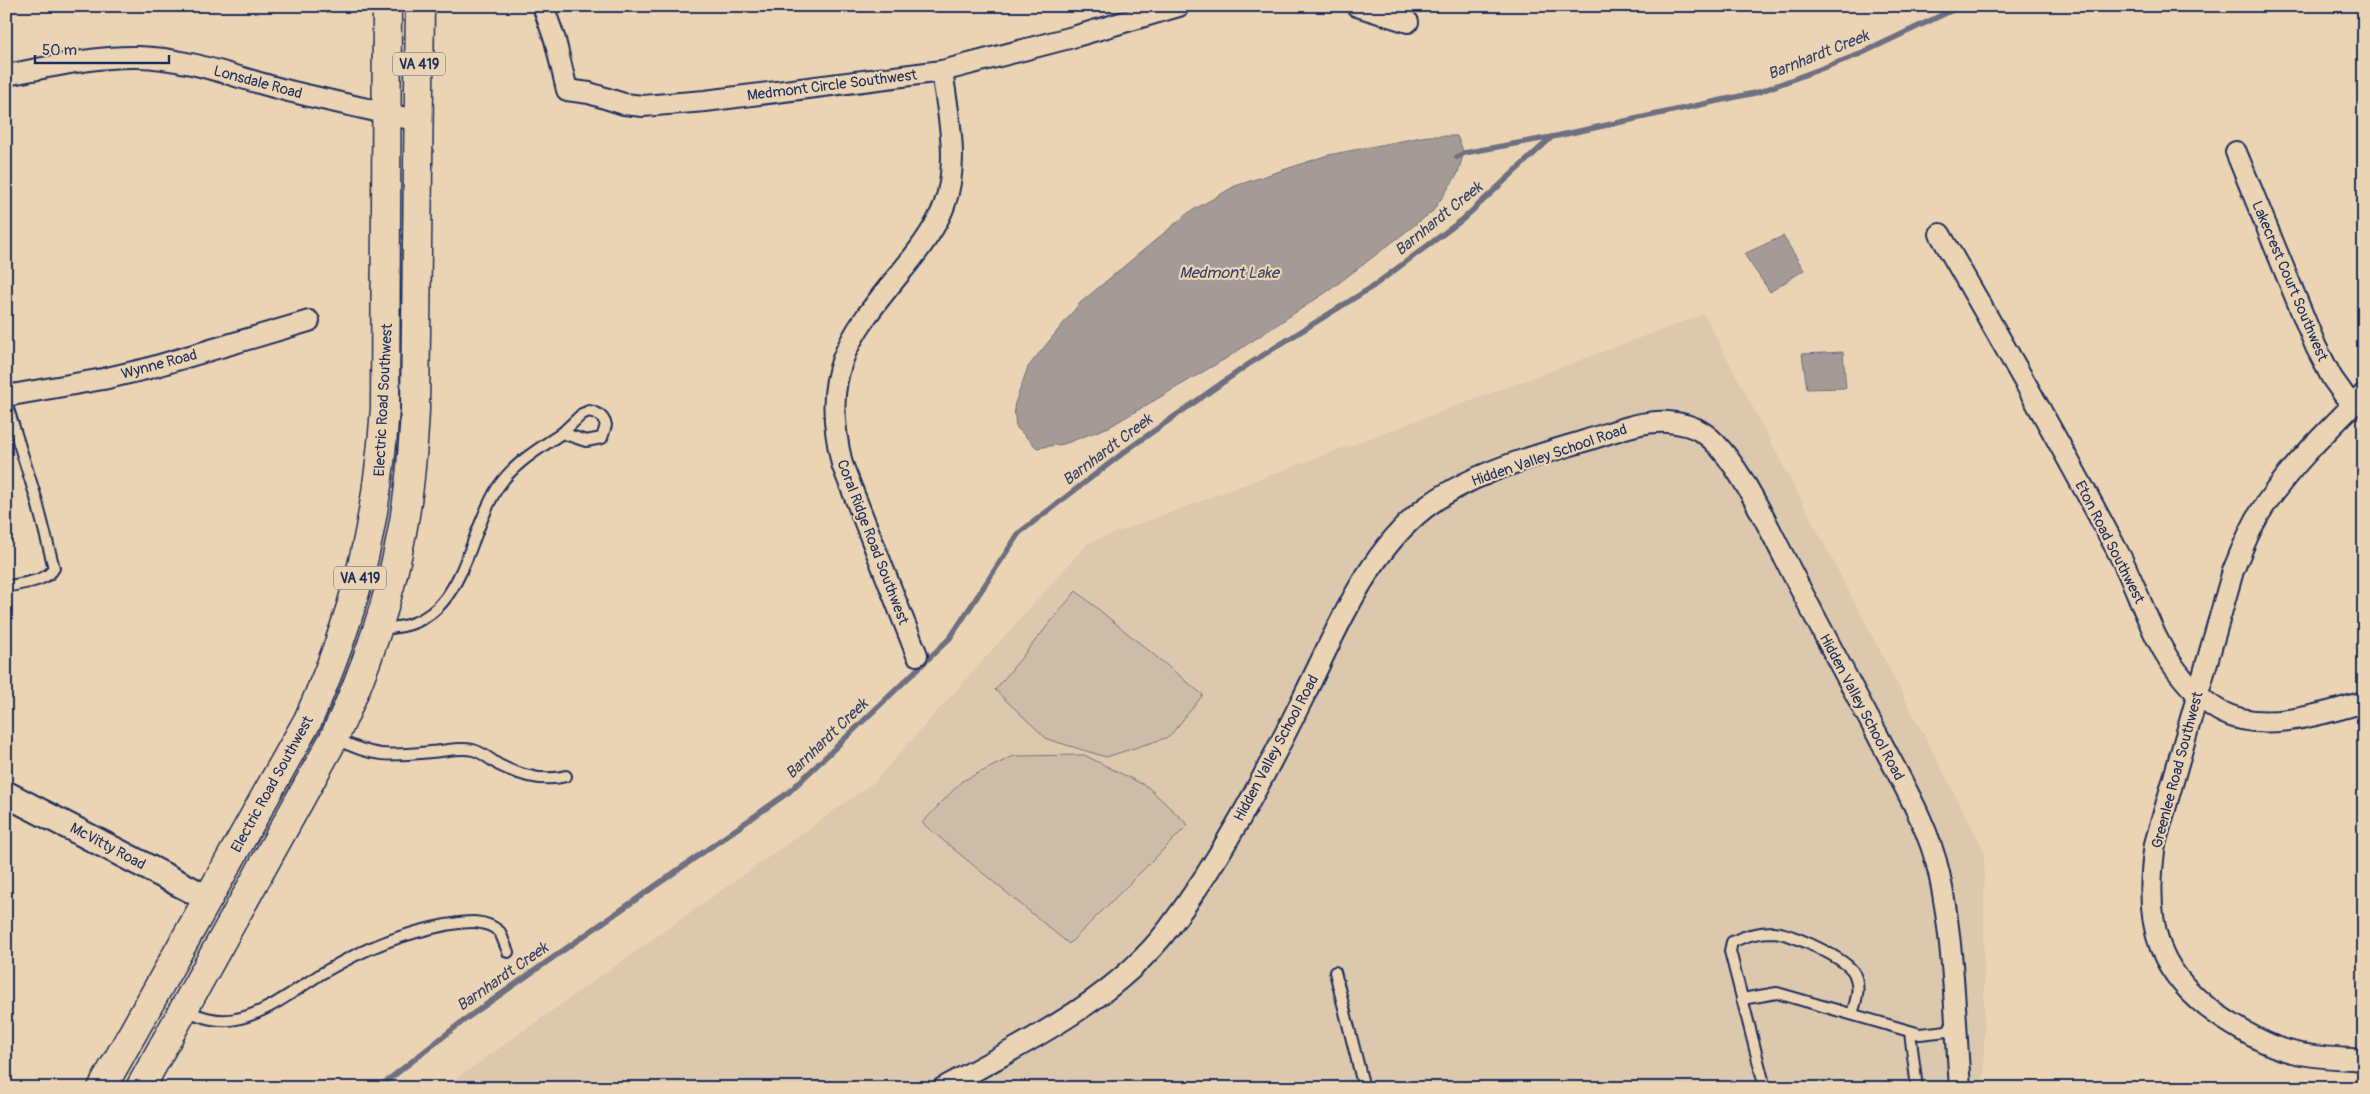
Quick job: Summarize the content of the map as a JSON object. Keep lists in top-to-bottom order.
{
  "streets": {
    "main road": ["VA 419", "Electric Road Southwest"],
    "street": [
      "Lonsdale Road",
      "Medmont Circle Southwest",
      "Lakecrest Court Southwest",
      "Wynne Road",
      "Hidden Valley School Road",
      "Coral Ridge Road Southwest",
      "Eton Road Southwest",
      "Greenlee Road Southwest",
      "McVitty Road"
    ]
  },
  "crossings": [
    ["Lonsdale Road", "Electric Road Southwest"],
    ["Medmont Circle Southwest", "Coral Ridge Road Southwest"],
    ["Lakecrest Court Southwest", "Greenlee Road Southwest"],
    ["Electric Road Southwest", "McVitty Road"],
    ["Eton Road Southwest", "Greenlee Road Southwest"]
  ],
  "water": ["Barnhardt Creek", "Medmont Lake"],
  "scale_bar": "50 m"
}
